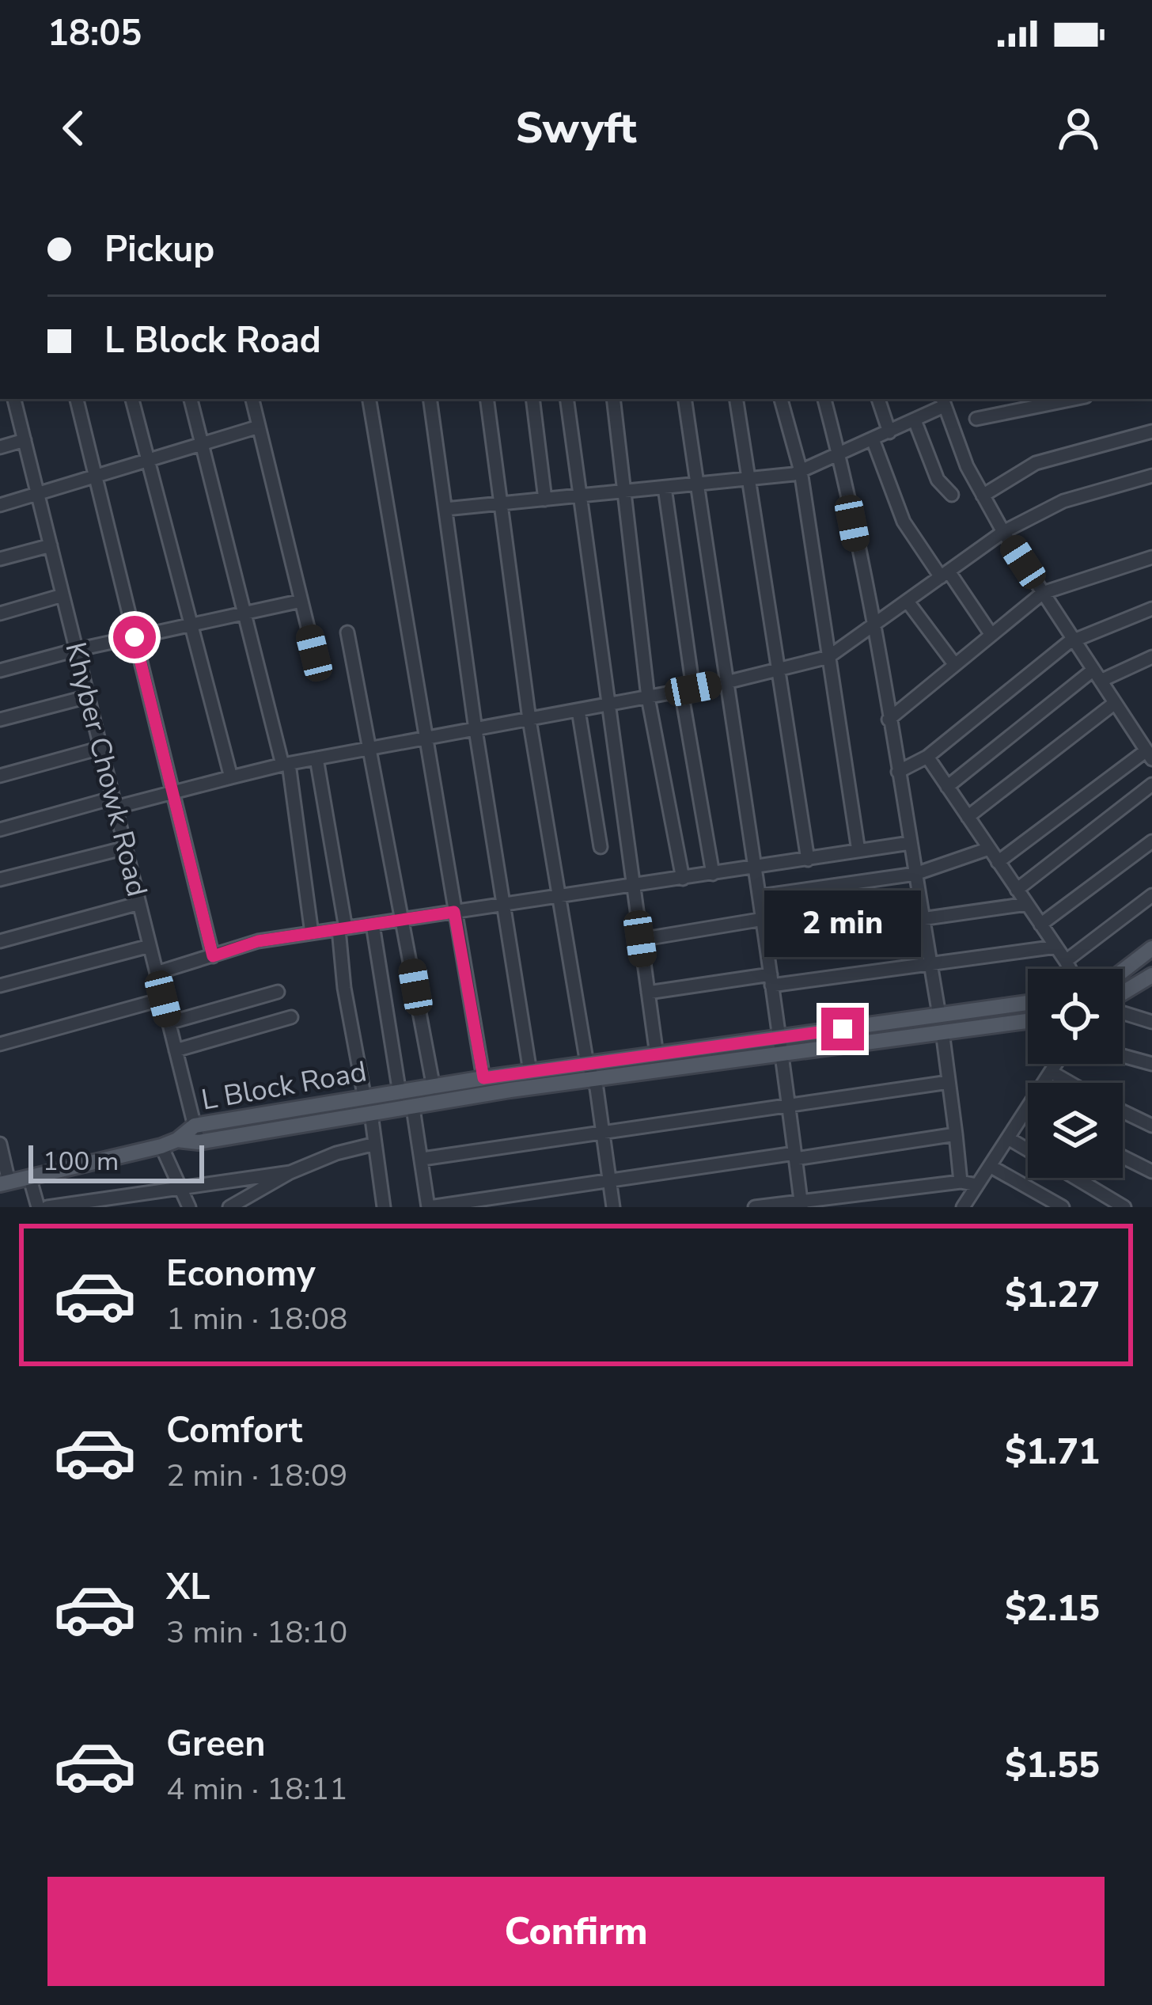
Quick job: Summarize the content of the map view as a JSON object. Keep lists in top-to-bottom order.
{
  "streets": {
    "main road": ["L Block Road"],
    "street": ["Khyber Chowk Road"]
  },
  "crossings": [
    ["Khyber Chowk Road", "L Block Road"]
  ],
  "scale_bar": "100 m",
  "page": {
    "status": "18:05",
    "header": "Swyft",
    "banner": ["Pickup", "L Block Road"],
    "bubble": "2 min",
    "scale": "100 m",
    "list": [
      {
        "name": "Economy",
        "note": "1 min · 18:08",
        "value": "$1.27"
      },
      {
        "name": "Comfort",
        "note": "2 min · 18:09",
        "value": "$1.71"
      },
      {
        "name": "XL",
        "note": "3 min · 18:10",
        "value": "$2.15"
      },
      {
        "name": "Green",
        "note": "4 min · 18:11",
        "value": "$1.55"
      }
    ],
    "buttons": "Confirm"
  }
}
